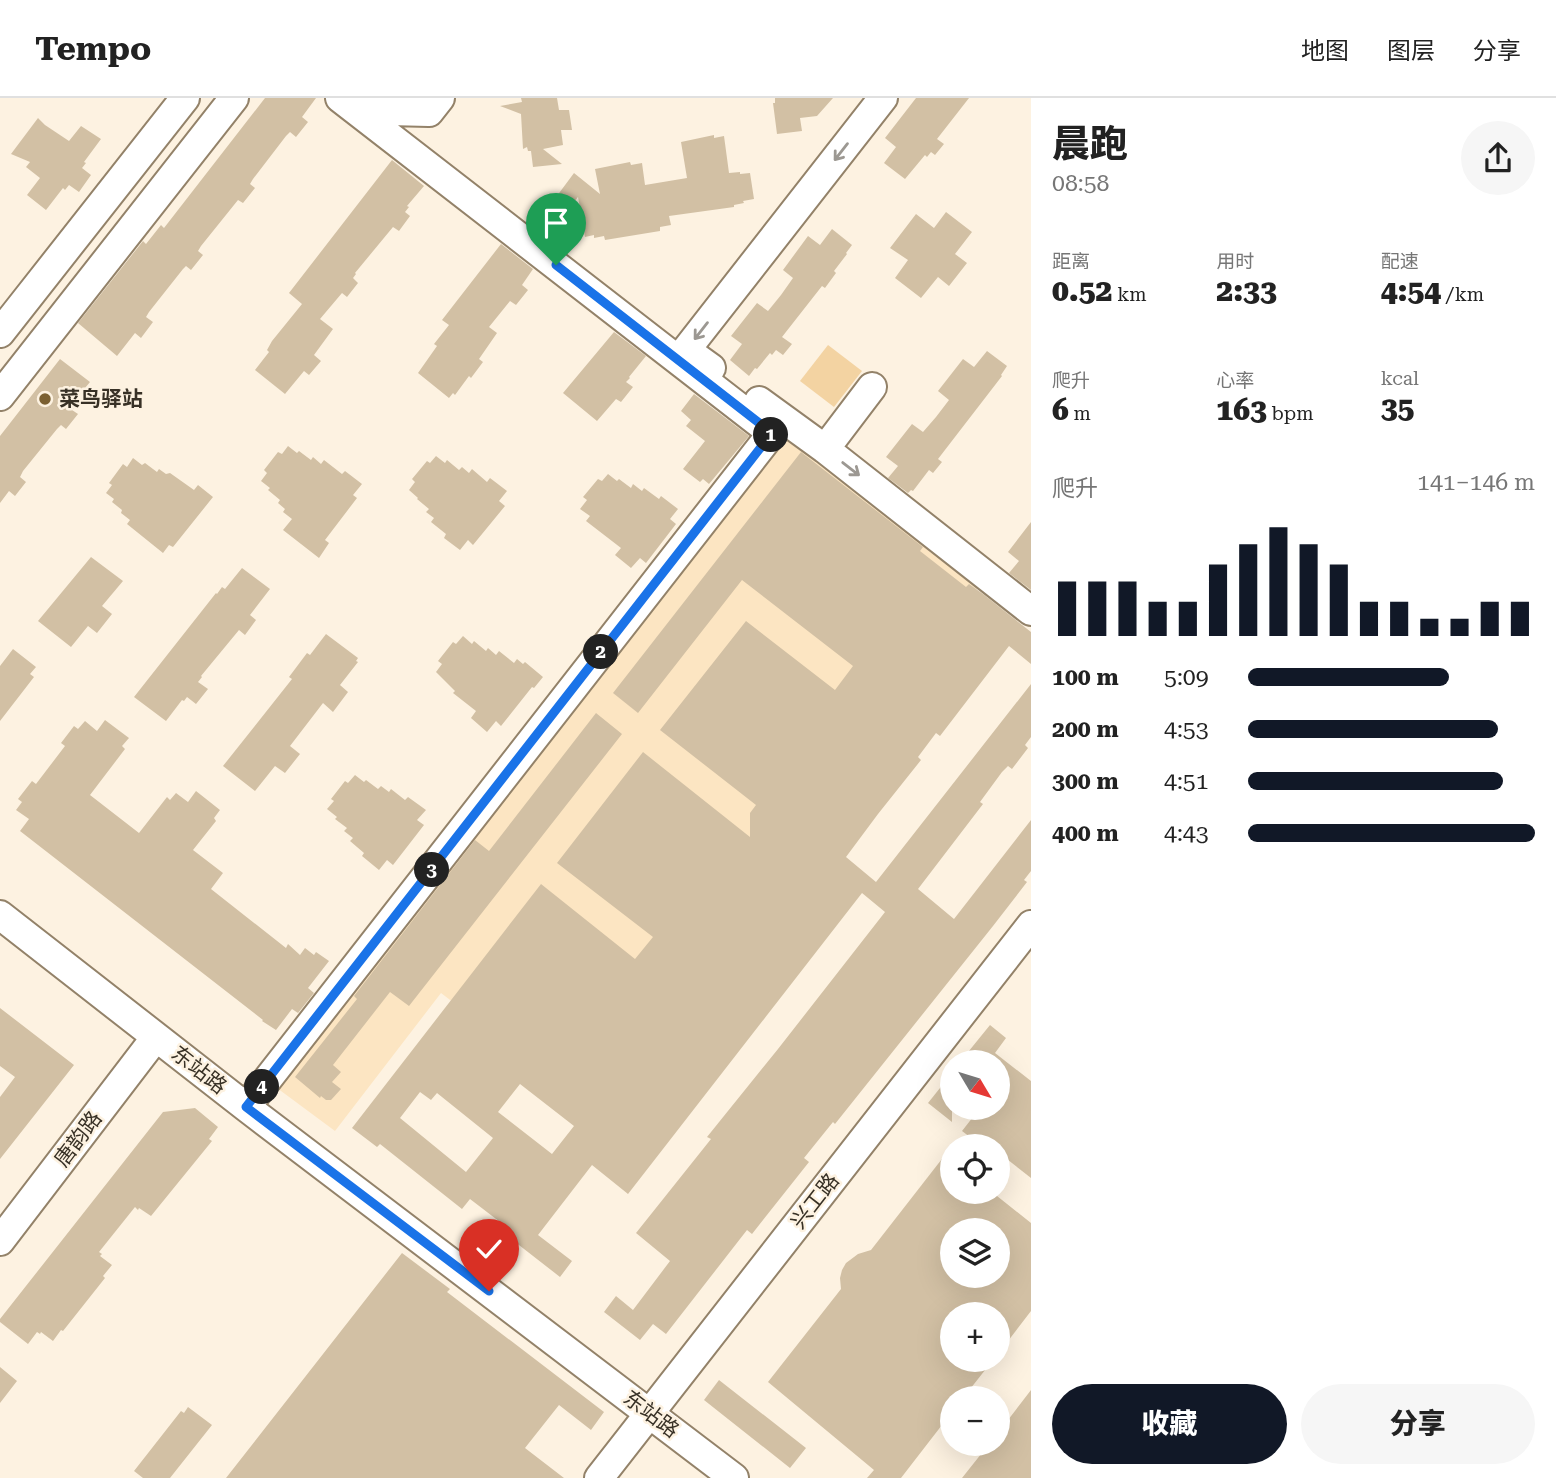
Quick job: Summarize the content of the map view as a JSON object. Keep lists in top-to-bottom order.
{
  "streets": {
    "street": ["东站路", "唐韵路", "兴工路"]
  },
  "crossings": [
    ["东站路", "唐韵路"],
    ["东站路", "兴工路"]
  ],
  "places": ["菜鸟驿站"],
  "north": "bottom right",
  "page": {
    "header": "Tempo",
    "nav": ["地图", "图层", "分享"],
    "heading": ["晨跑", "08:58"],
    "stats": [
      ["距离", "0.52 km"],
      ["用时", "2:33"],
      ["配速", "4:54 /km"],
      ["爬升", "6 m"],
      ["心率", "163 bpm"],
      ["kcal", "35"]
    ],
    "pins": [
      "1",
      "2",
      "3",
      "4"
    ],
    "chart": ["爬升", "141–146 m"],
    "list": [
      {
        "name": "100 m",
        "note": "5:09"
      },
      {
        "name": "200 m",
        "note": "4:53"
      },
      {
        "name": "300 m",
        "note": "4:51"
      },
      {
        "name": "400 m",
        "note": "4:43"
      }
    ],
    "map_buttons": ["+", "−"],
    "buttons": ["收藏", "分享"]
  }
}
